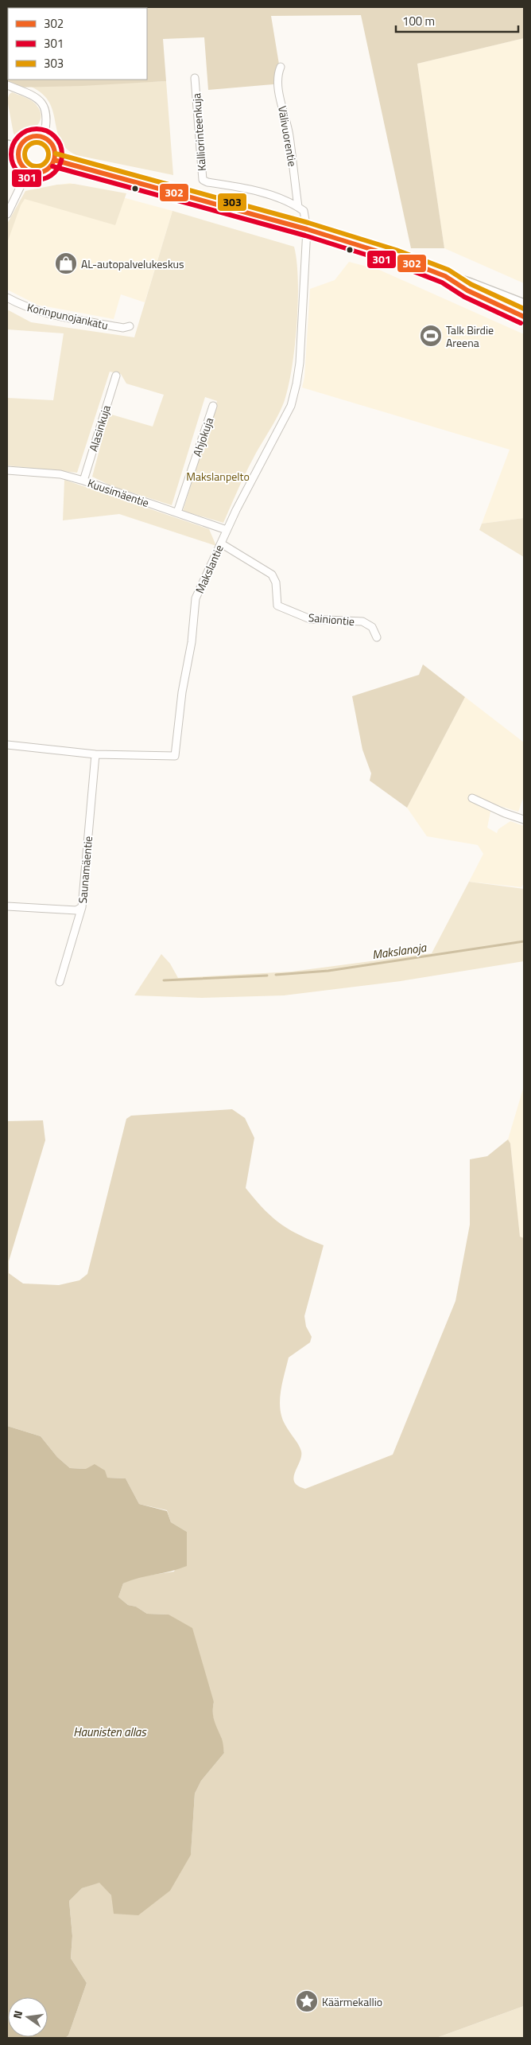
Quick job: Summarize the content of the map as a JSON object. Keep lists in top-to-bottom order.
{
  "streets": {
    "street": [
      "Kalliorinteenkuja",
      "Välivuorentie",
      "Korinpunojankatu",
      "Alasinkuja",
      "Ahjokuja",
      "Kuusimäentie",
      "Makslantie",
      "Sainiontie",
      "Saunamäentie"
    ]
  },
  "crossings": [
    ["Kalliorinteenkuja", "Välivuorentie"],
    ["Alasinkuja", "Kuusimäentie"],
    ["Ahjokuja", "Kuusimäentie"],
    ["Kuusimäentie", "Makslantie"],
    ["Makslantie", "Sainiontie"],
    ["Makslantie", "Saunamäentie"]
  ],
  "water": ["Makslanoja", "Haunisten allas"],
  "parks": ["Makslanpelto"],
  "places": {
    "shop": ["AL-autopalvelukeskus"],
    "sports": ["Talk Birdie Areena"],
    "place": ["Käärmekallio"]
  },
  "lines": ["transit line 301", "transit line 302", "transit line 303"],
  "legend": ["302", "301", "303"],
  "scale_bar": "100 m",
  "north": "left"
}
